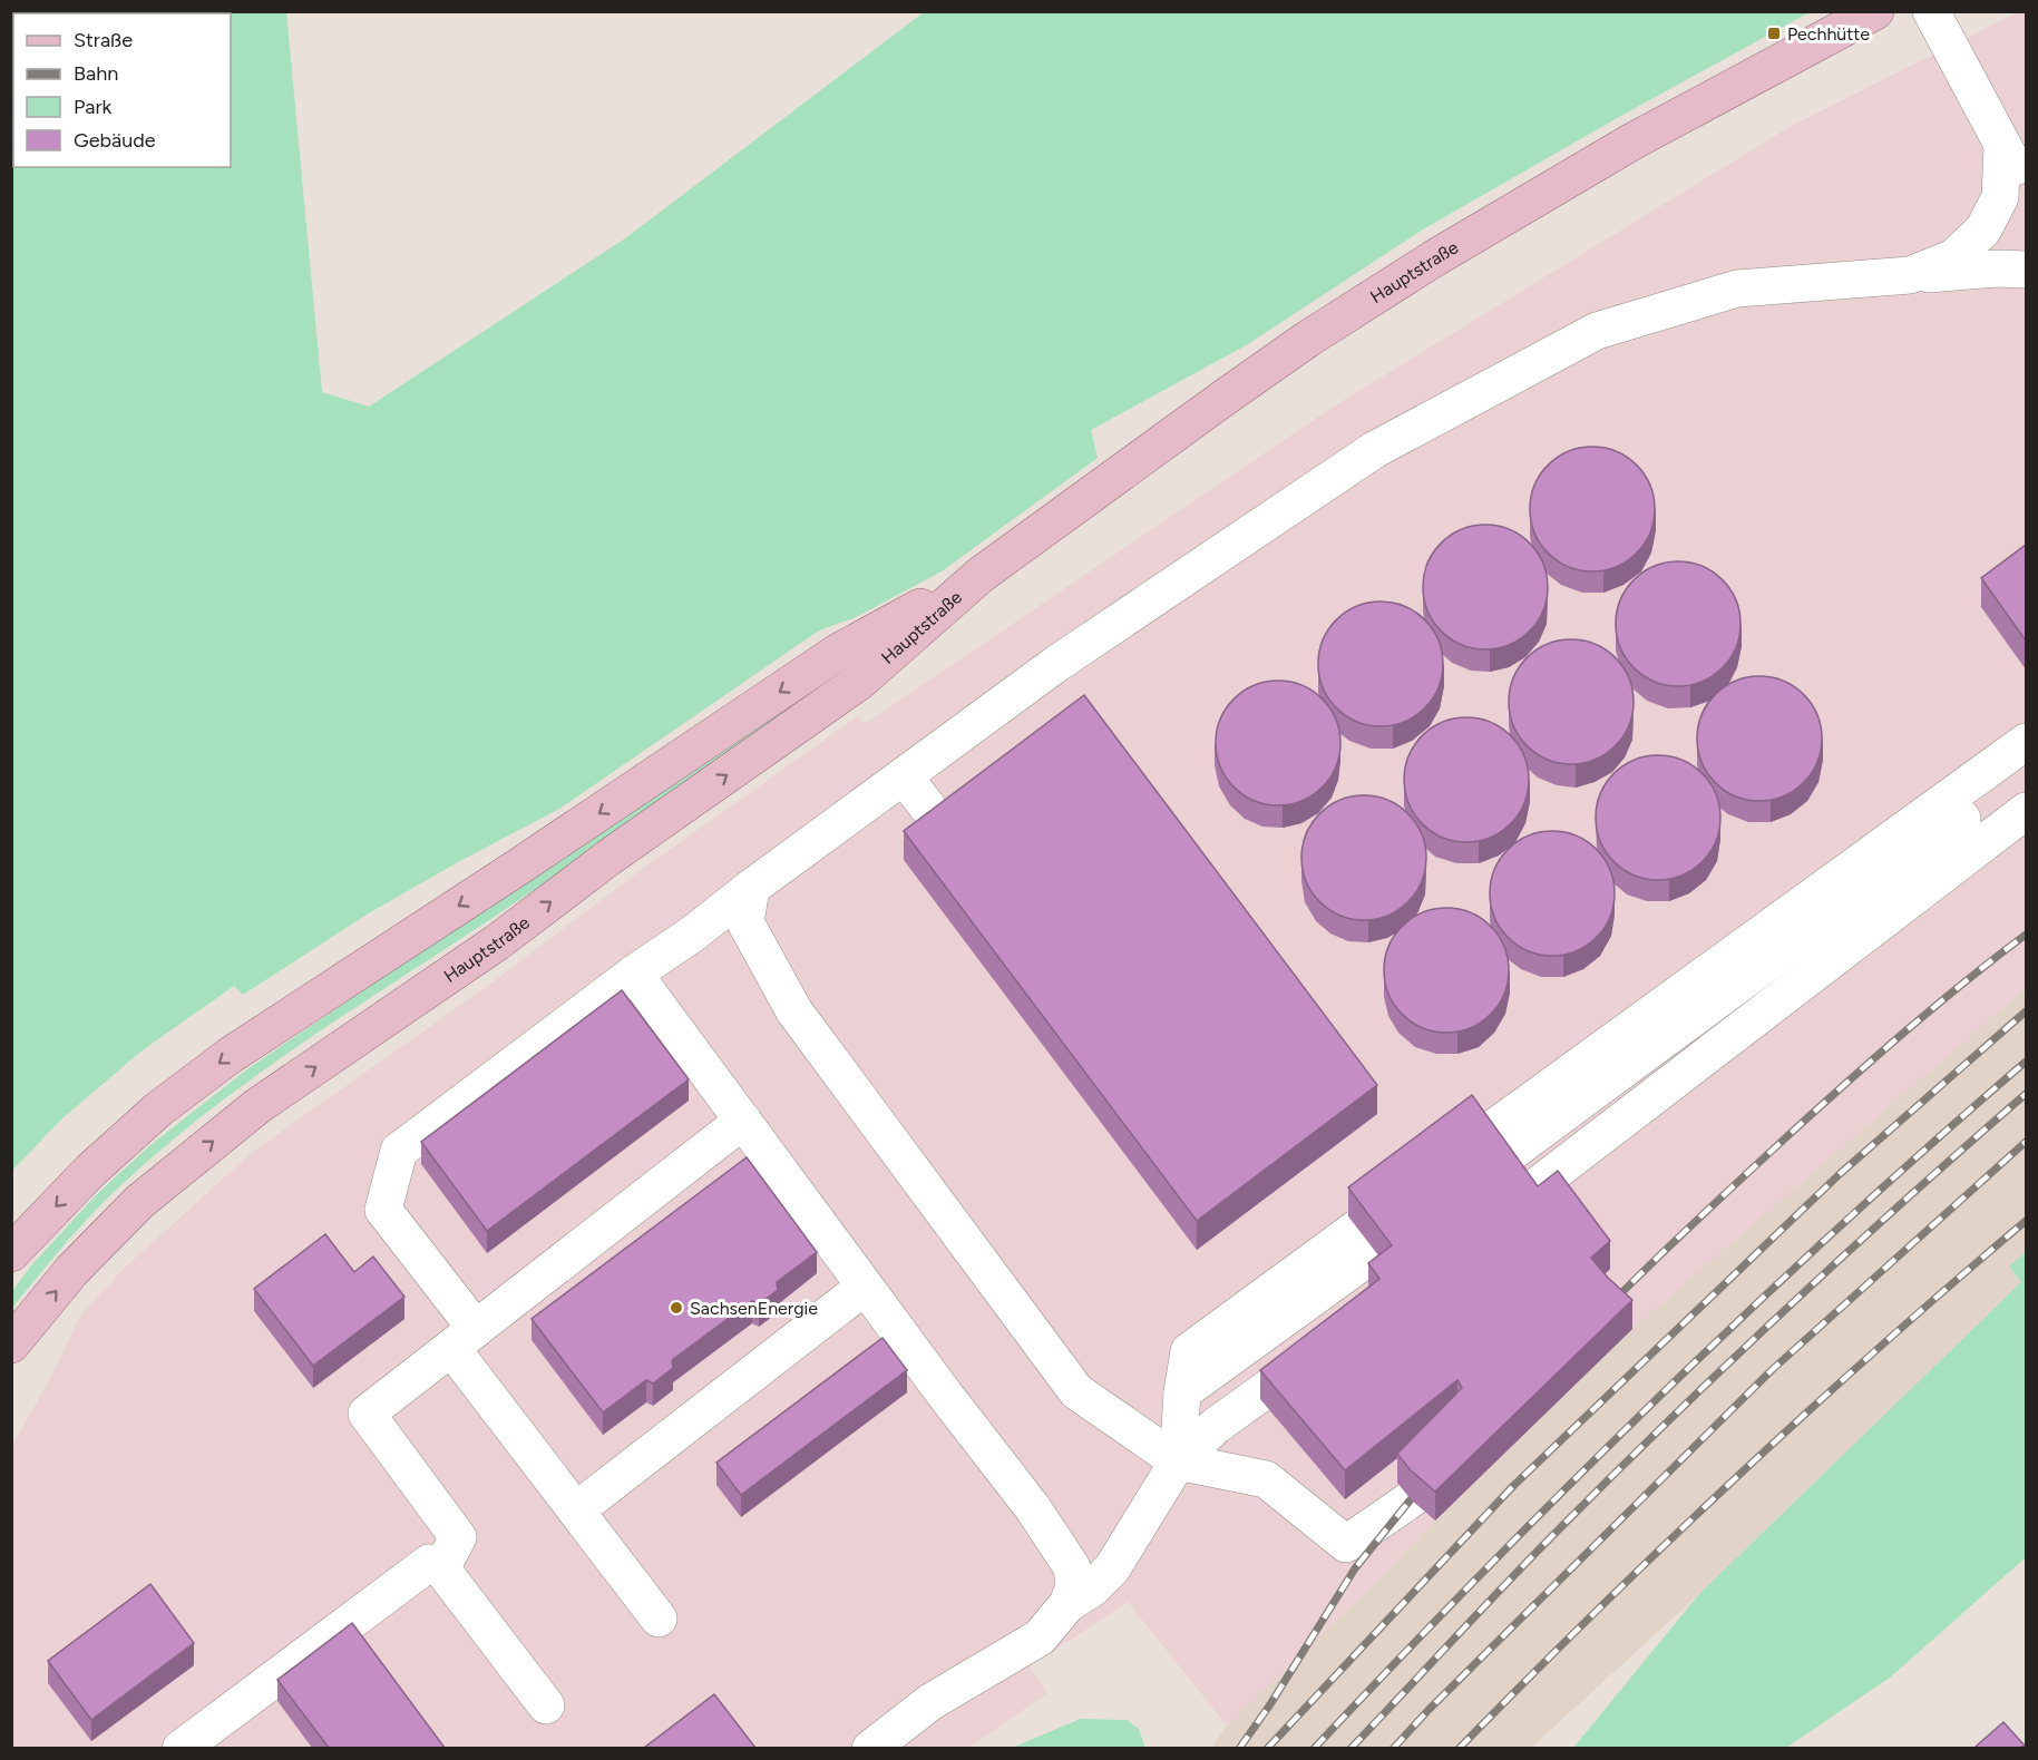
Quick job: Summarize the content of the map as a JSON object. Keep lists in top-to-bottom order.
{
  "streets": {
    "main road": ["Hauptstraße"]
  },
  "places": {
    "transit": ["Pechhütte"],
    "other": ["SachsenEnergie"]
  },
  "legend": [
    "Straße",
    "Bahn",
    "Park",
    "Gebäude"
  ]
}
